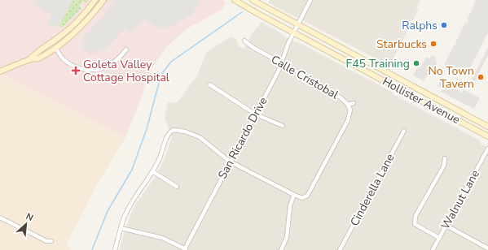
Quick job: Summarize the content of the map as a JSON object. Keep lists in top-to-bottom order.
{
  "streets": {
    "main road": ["Hollister Avenue"],
    "street": [
      "Calle Cristobal",
      "San Ricardo Drive",
      "Cinderella Lane",
      "Walnut Lane"
    ]
  },
  "crossings": [
    ["Calle Cristobal", "San Ricardo Drive"],
    ["Hollister Avenue", "San Ricardo Drive"]
  ],
  "places": {
    "other": [
      "Ralphs",
      "Starbucks",
      "F45 Training",
      "No Town Tavern"
    ],
    "health": ["Goleta Valley Cottage Hospital"]
  },
  "north": "top right"
}
